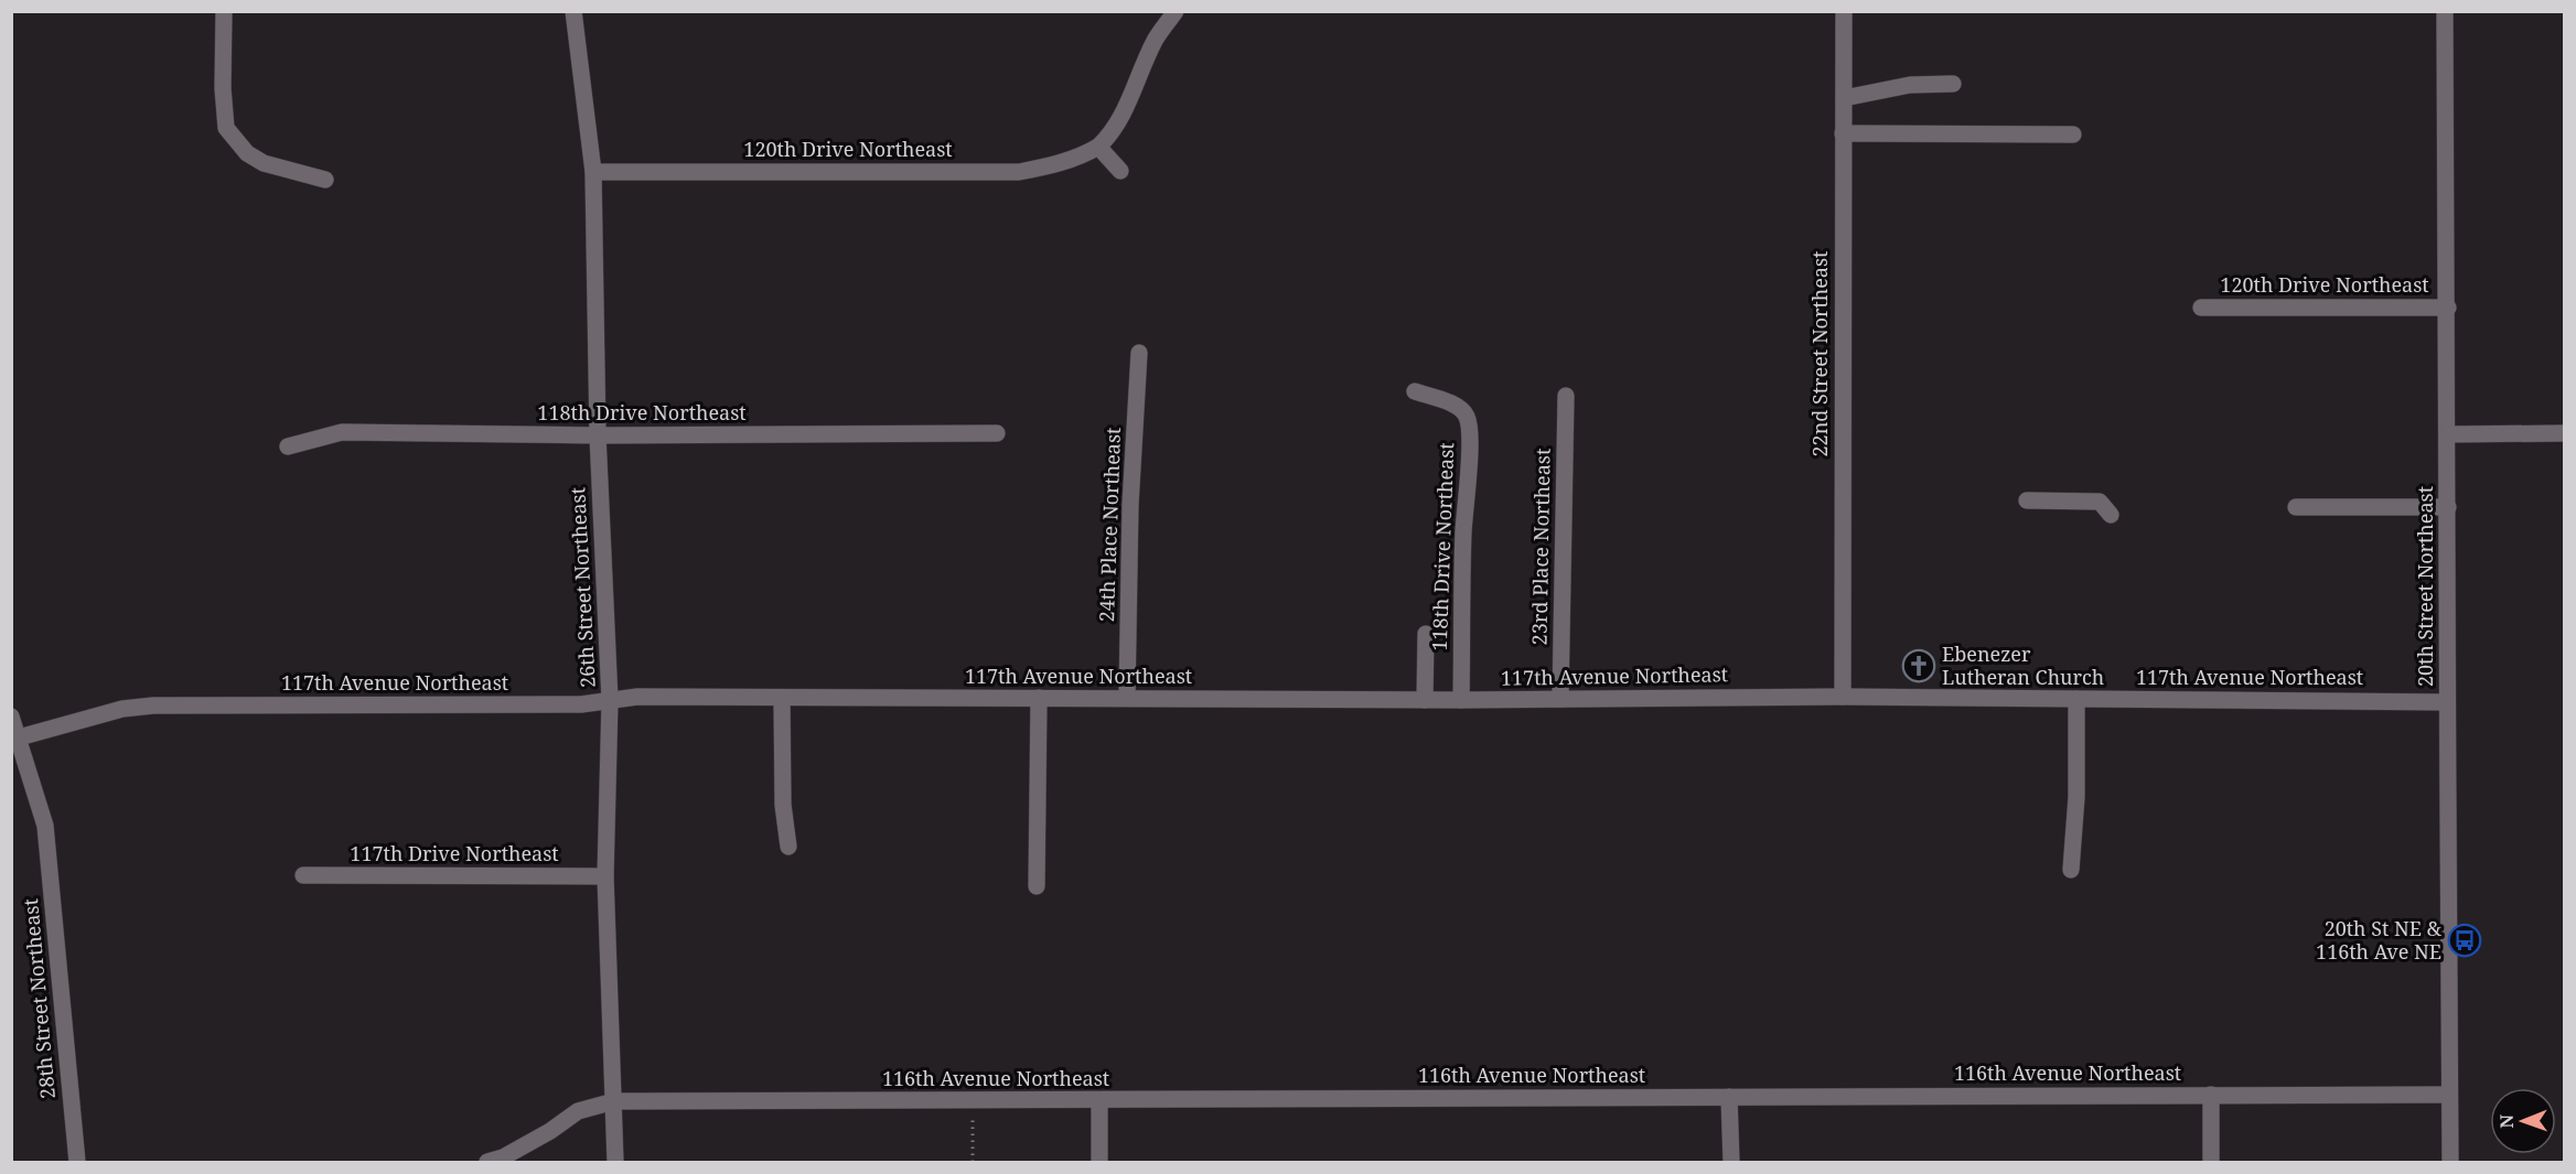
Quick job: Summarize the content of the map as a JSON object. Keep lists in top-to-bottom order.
{
  "streets": {
    "street": [
      "120th Drive Northeast",
      "22nd Street Northeast",
      "118th Drive Northeast",
      "24th Place Northeast",
      "23rd Place Northeast",
      "20th Street Northeast",
      "26th Street Northeast",
      "117th Avenue Northeast",
      "117th Drive Northeast",
      "28th Street Northeast",
      "116th Avenue Northeast"
    ]
  },
  "crossings": [
    ["120th Drive Northeast", "20th Street Northeast"],
    ["120th Drive Northeast", "26th Street Northeast"],
    ["22nd Street Northeast", "117th Avenue Northeast"],
    ["118th Drive Northeast", "26th Street Northeast"],
    ["118th Drive Northeast", "117th Avenue Northeast"],
    ["24th Place Northeast", "117th Avenue Northeast"],
    ["23rd Place Northeast", "117th Avenue Northeast"],
    ["20th Street Northeast", "117th Avenue Northeast"],
    ["20th Street Northeast", "116th Avenue Northeast"],
    ["26th Street Northeast", "117th Avenue Northeast"],
    ["26th Street Northeast", "117th Drive Northeast"],
    ["26th Street Northeast", "116th Avenue Northeast"],
    ["117th Avenue Northeast", "28th Street Northeast"]
  ],
  "places": {
    "church": ["Ebenezer Lutheran Church"],
    "bus stop": ["20th St NE & 116th Ave NE"]
  },
  "north": "left"
}
